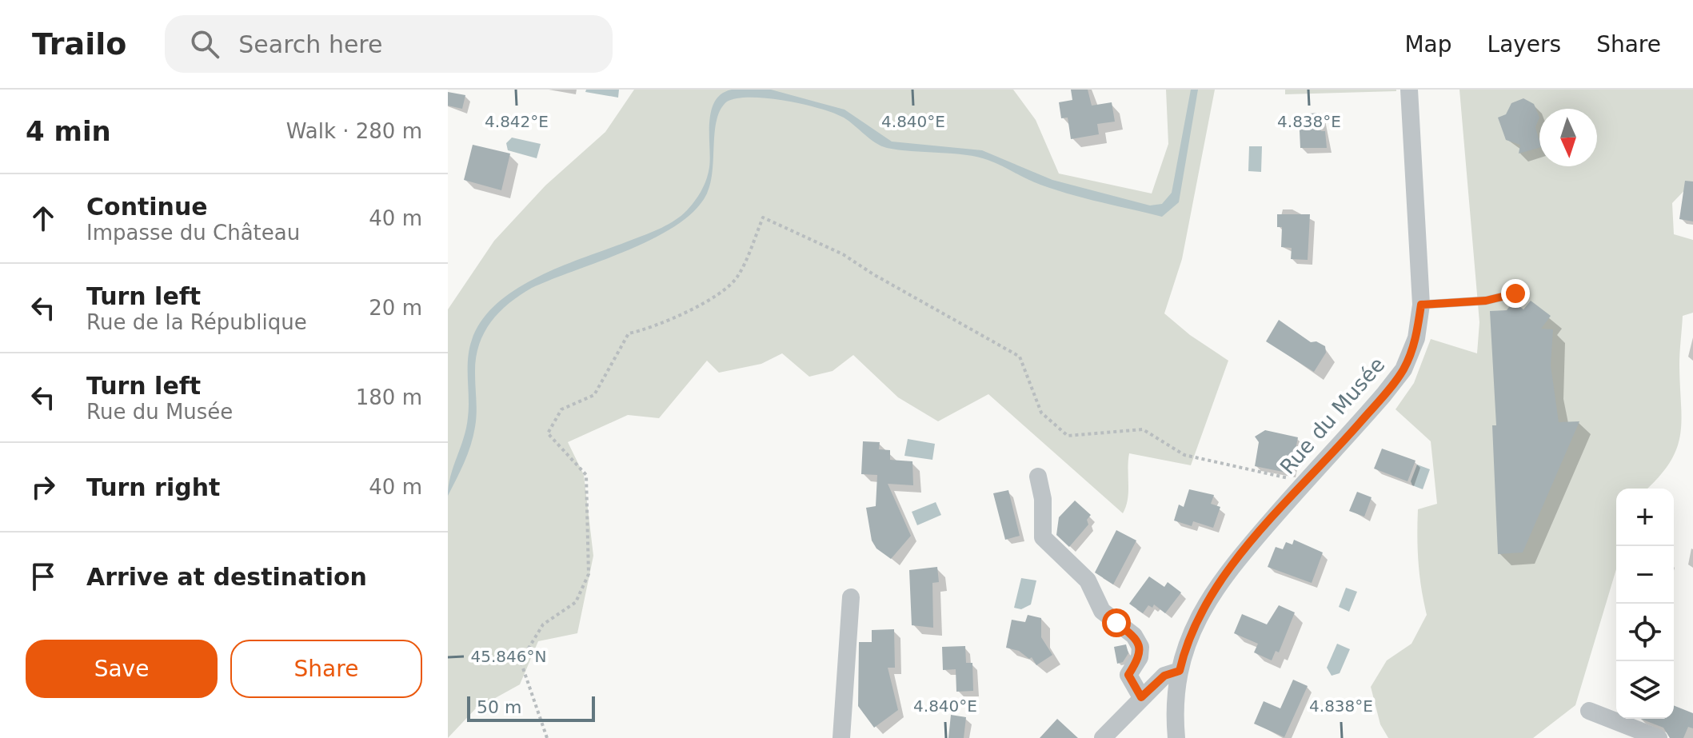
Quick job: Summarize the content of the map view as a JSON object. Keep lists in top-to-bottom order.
{
  "streets": {
    "street": ["Rue du Musée"]
  },
  "scale_bar": "50 m",
  "north": "bottom",
  "page": {
    "header": "Trailo",
    "search": "Search here",
    "nav": ["Map", "Layers", "Share"],
    "heading": ["4 min", "Walk · 280 m"],
    "list": [
      ["Continue", "Impasse du Château", "40 m"],
      ["Turn left", "Rue de la République", "20 m"],
      ["Turn left", "Rue du Musée", "180 m"],
      ["Turn right", "40 m"],
      "Arrive at destination"
    ],
    "map_buttons": ["+", "−"],
    "buttons": ["Save", "Share"],
    "scale": "50 m"
  },
  "coordinates": [
    "4.842°E",
    "4.840°E",
    "4.838°E",
    "45.846°N"
  ]
}
